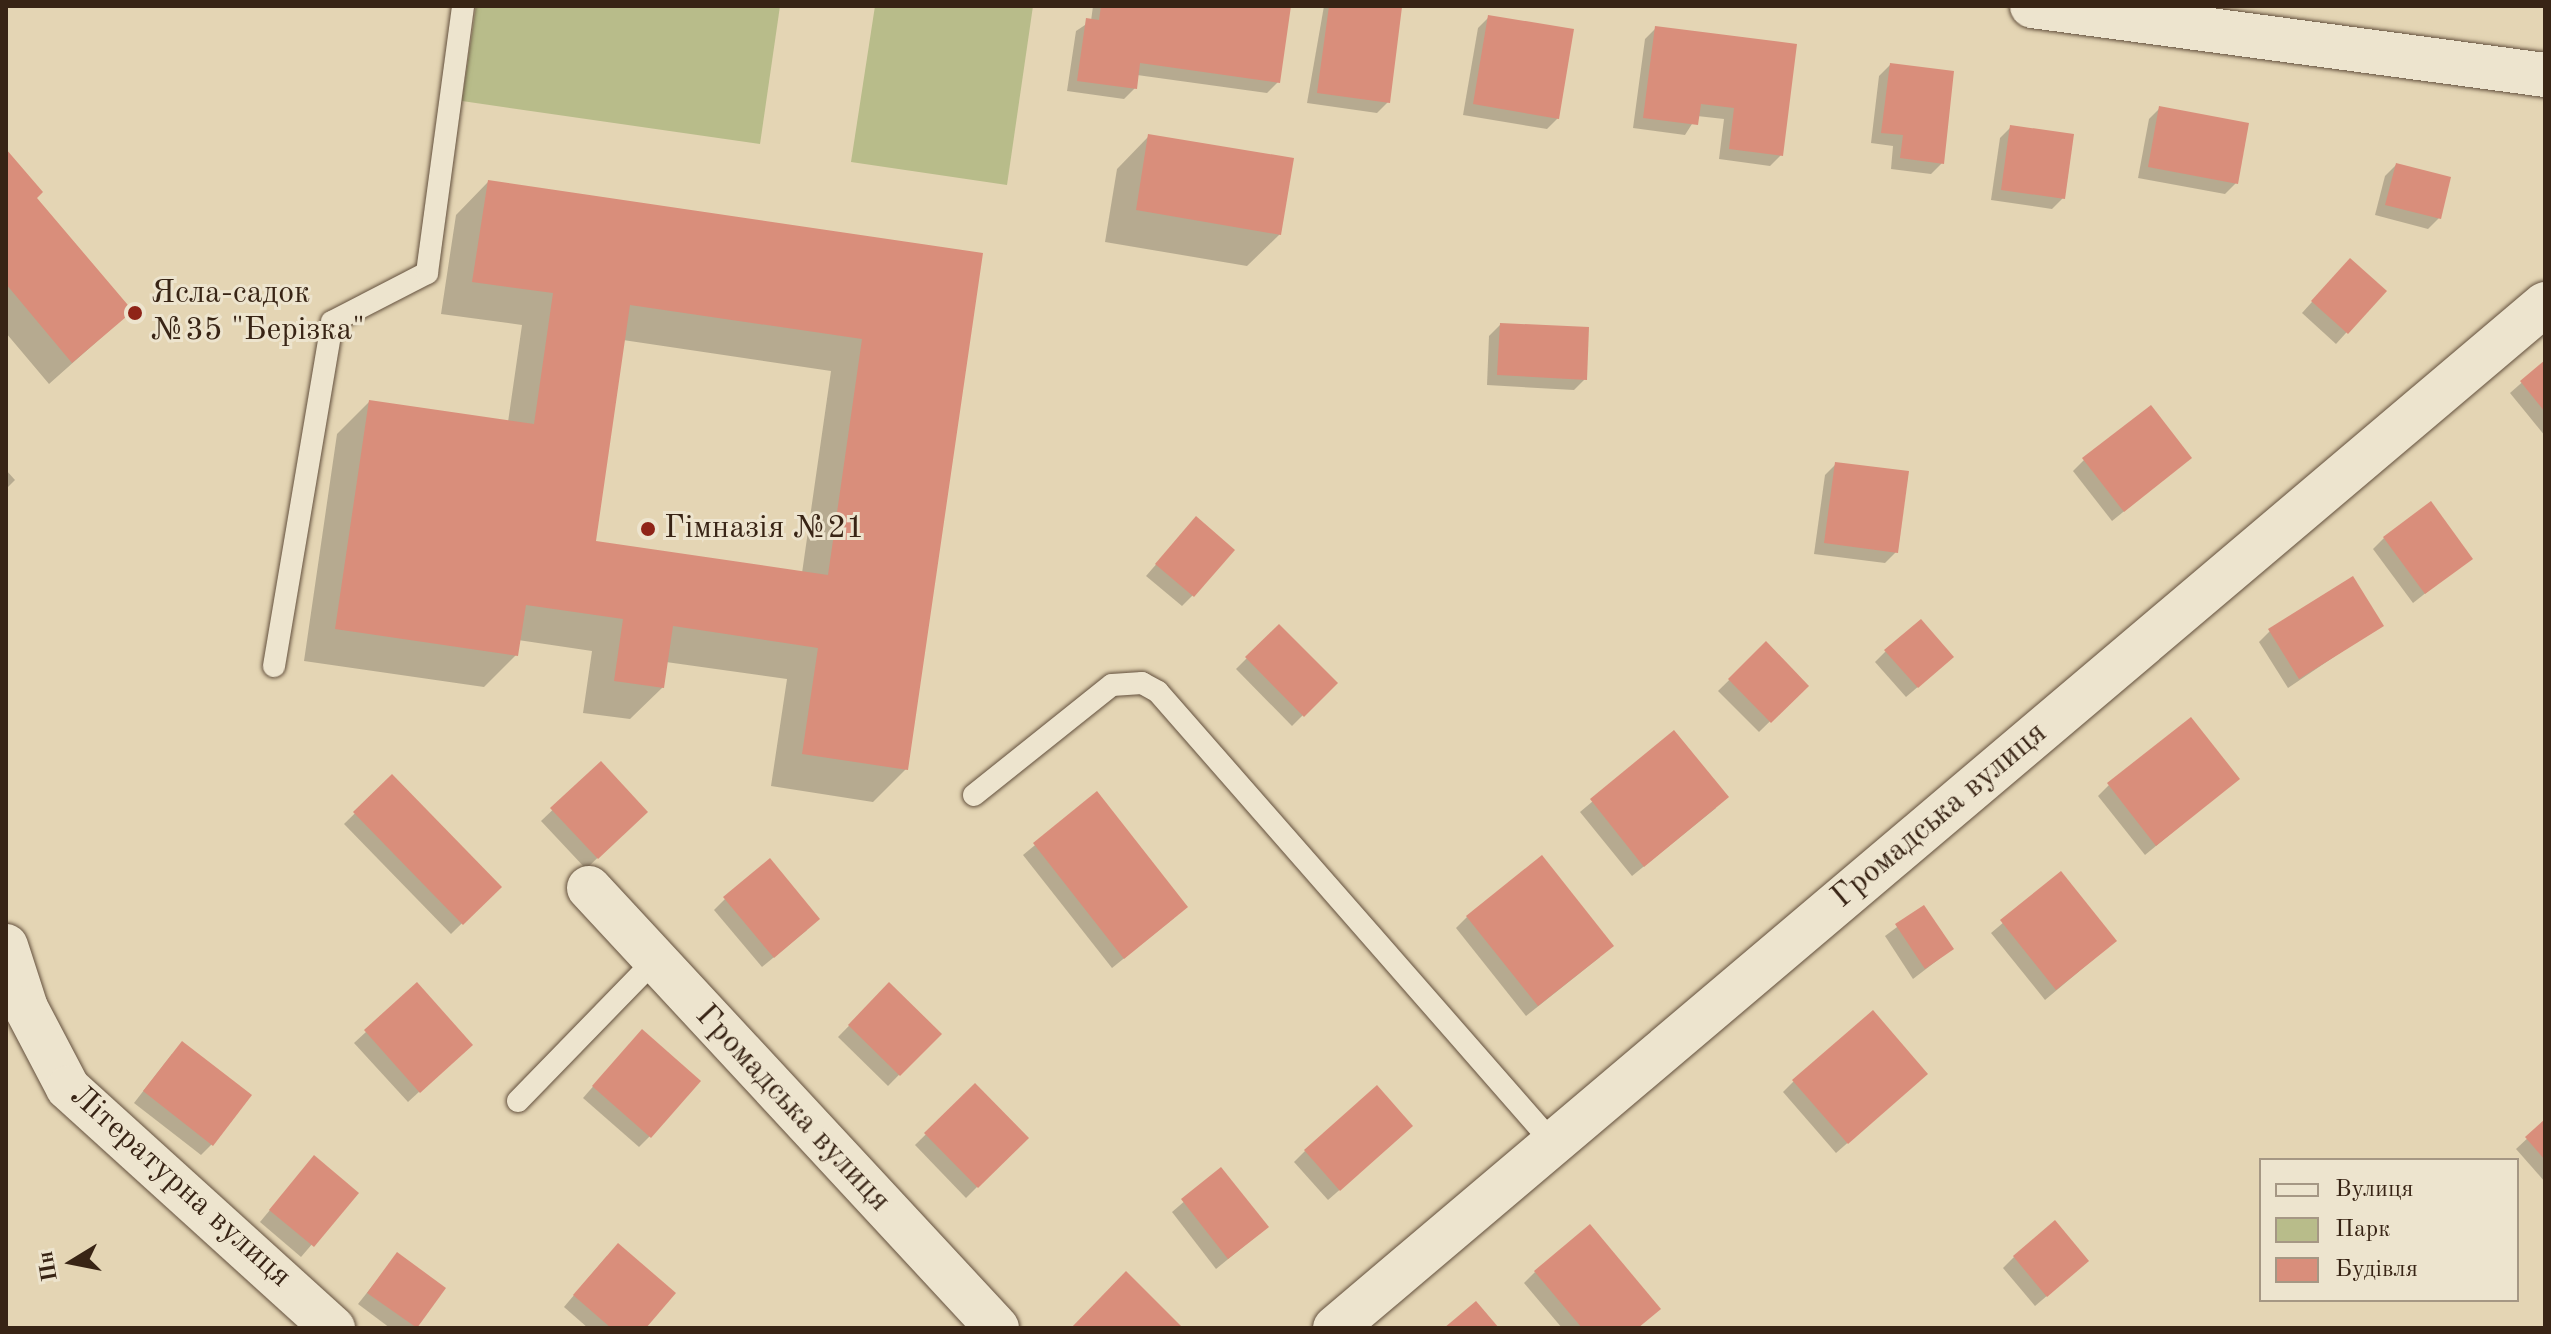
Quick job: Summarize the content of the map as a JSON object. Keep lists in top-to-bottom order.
{
  "streets": {
    "street": ["Громадська вулиця", "Літературна вулиця"]
  },
  "places": ["Ясла-садок №35 \"Берізка\"", "Гімназія №21"],
  "legend": ["Вулиця", "Парк", "Будівля"],
  "north": "left"
}
